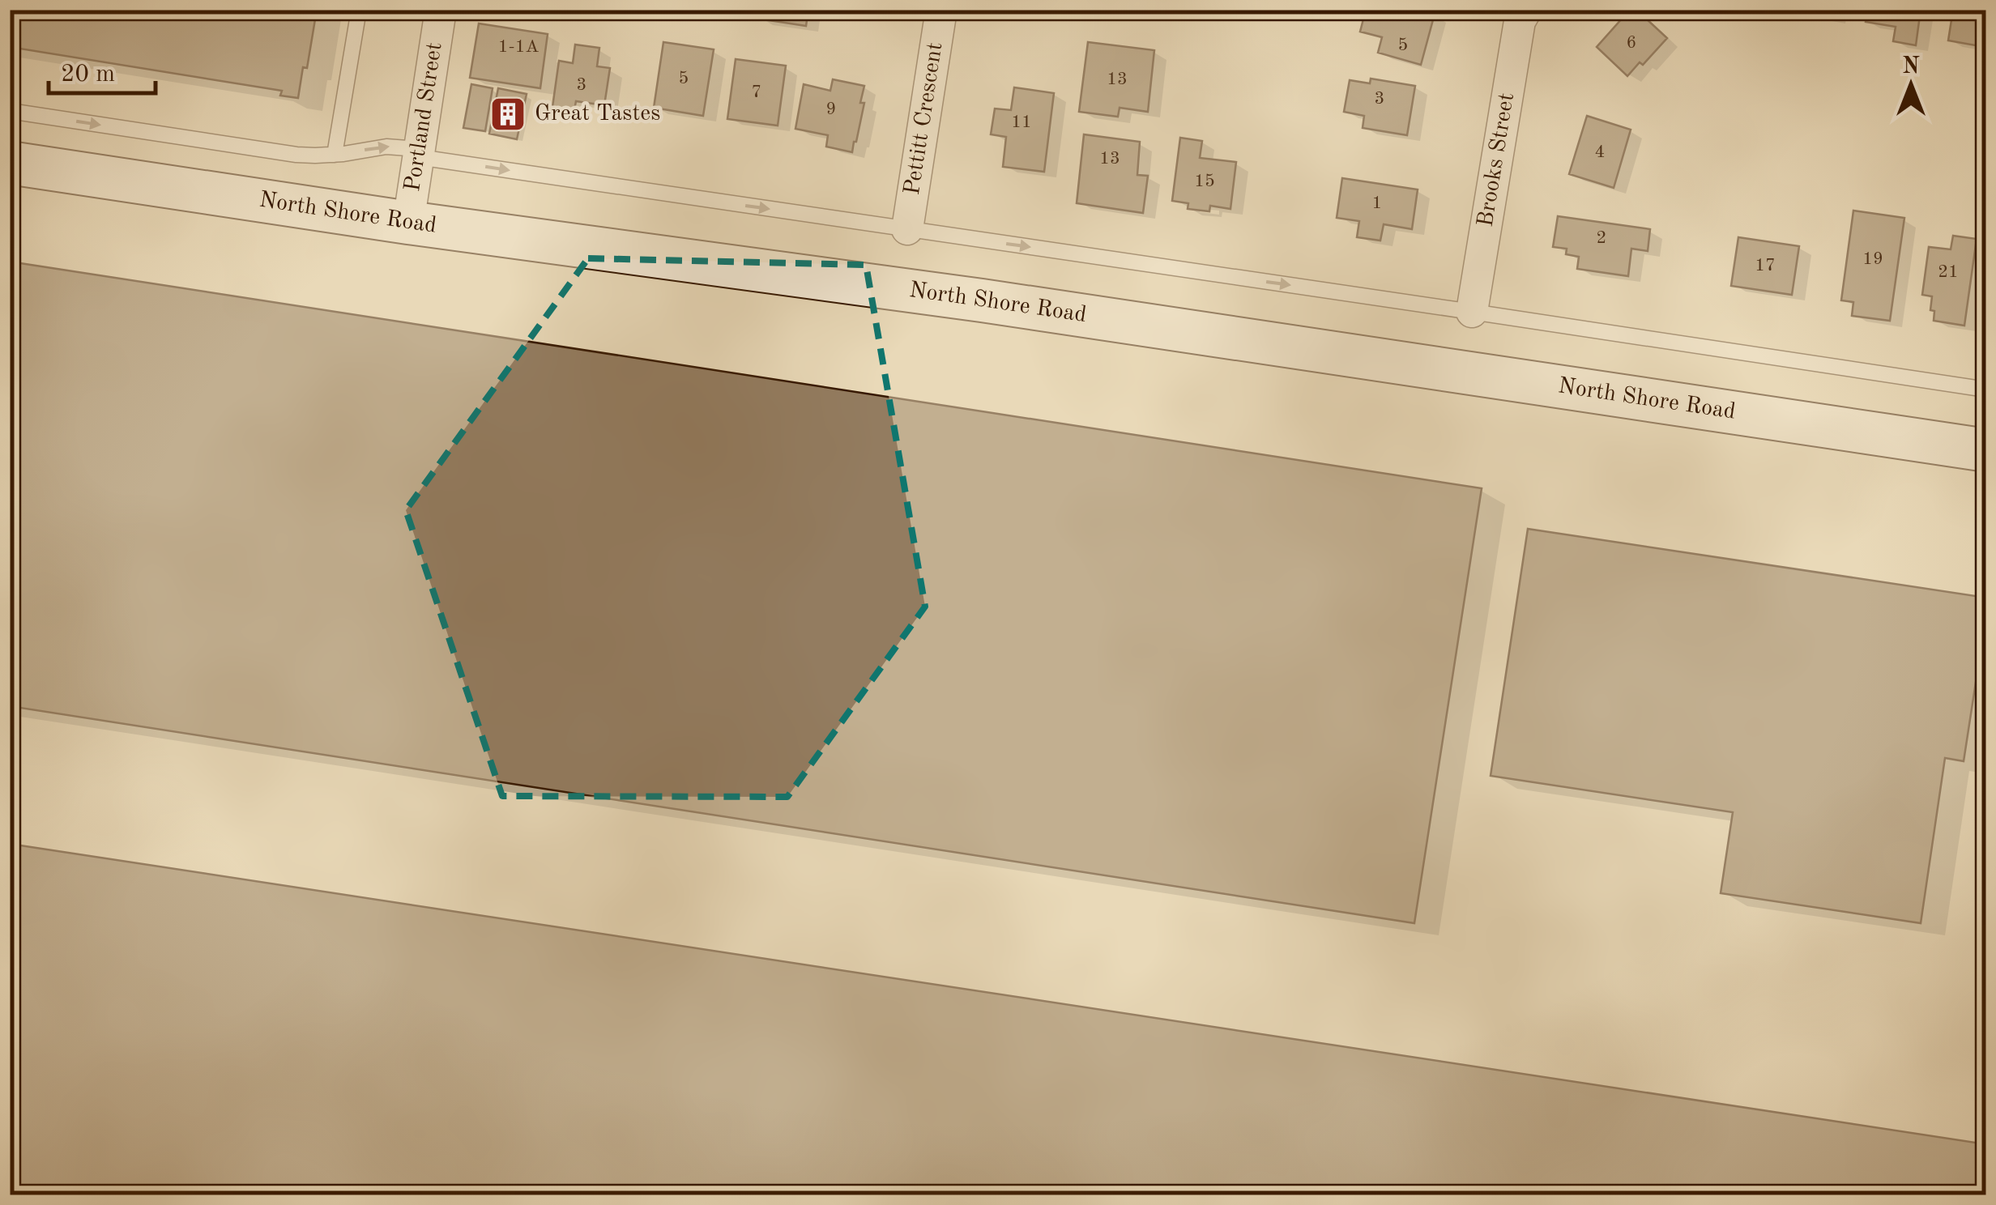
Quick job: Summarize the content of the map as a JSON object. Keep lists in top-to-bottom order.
{
  "streets": {
    "main road": ["North Shore Road"],
    "street": ["Portland Street", "Pettitt Crescent", "Brooks Street"]
  },
  "crossings": [
    ["Portland Street", "North Shore Road"]
  ],
  "places": {
    "building": ["Great Tastes"]
  },
  "house_numbers": [
    "6",
    "5",
    "1-1A",
    "5",
    "13",
    "3",
    "7",
    "3",
    "9",
    "11",
    "4",
    "13",
    "15",
    "1",
    "2",
    "19",
    "17",
    "21"
  ],
  "scale_bar": "20 m",
  "north": "top"
}
